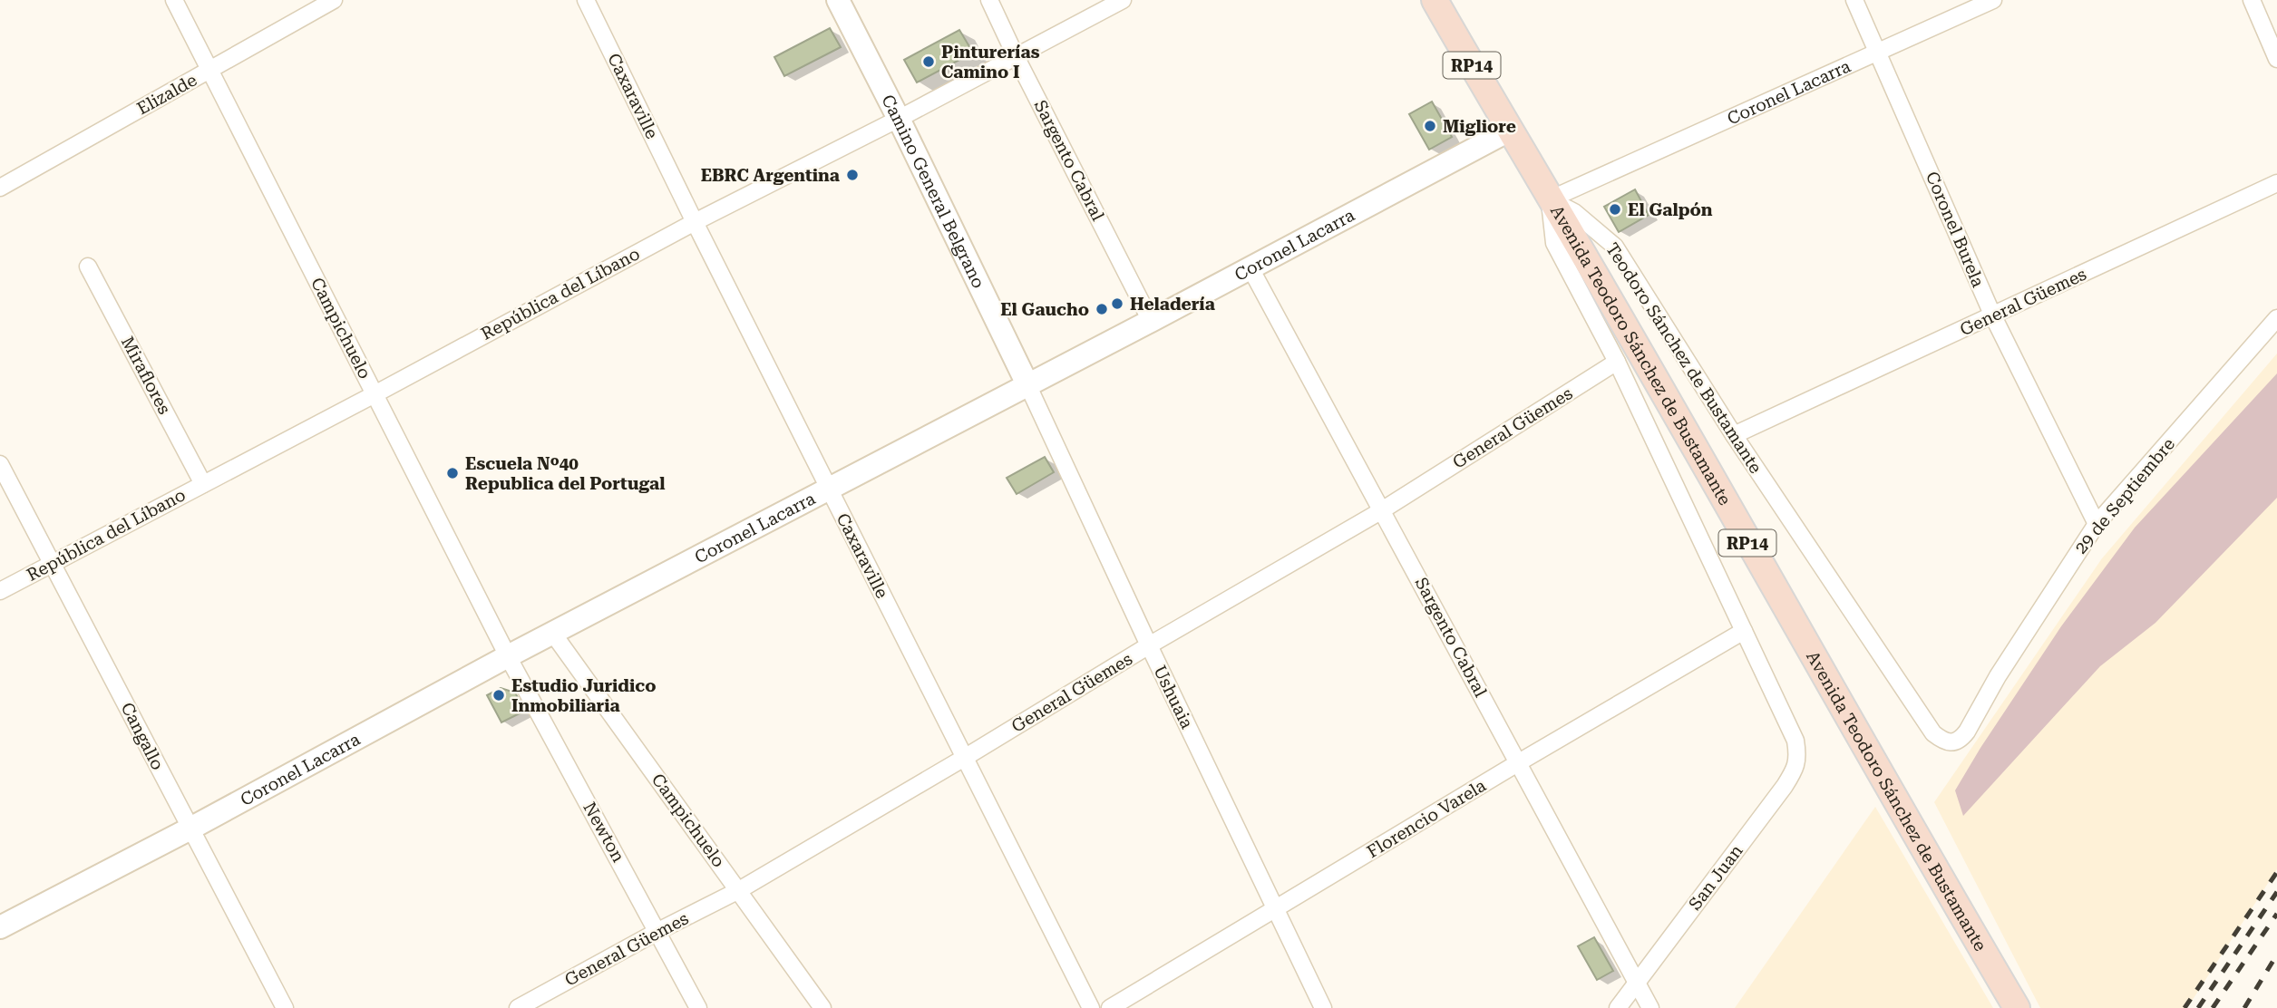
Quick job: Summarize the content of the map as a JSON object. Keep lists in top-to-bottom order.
{
  "streets": {
    "main road": ["RP14", "Avenida Teodoro Sánchez de Bustamante"],
    "street": [
      "Coronel Lacarra",
      "Elizalde",
      "Caxaraville",
      "Sargento Cabral",
      "Camino General Belgrano",
      "Coronel Burela",
      "República del Líbano",
      "General Güemes",
      "Campichuelo",
      "Teodoro Sánchez de Bustamante",
      "Miraflores",
      "29 de Septiembre",
      "Ushuaia",
      "Cangallo",
      "Florencio Varela",
      "Newton",
      "San Juan"
    ]
  },
  "crossings": [
    ["Coronel Lacarra", "Caxaraville"],
    ["Coronel Lacarra", "Sargento Cabral"],
    ["Coronel Lacarra", "Camino General Belgrano"],
    ["Coronel Lacarra", "Coronel Burela"],
    ["Coronel Lacarra", "Campichuelo"],
    ["Coronel Lacarra", "Avenida Teodoro Sánchez de Bustamante"],
    ["Coronel Lacarra", "Teodoro Sánchez de Bustamante"],
    ["Coronel Lacarra", "Ushuaia"],
    ["Coronel Lacarra", "Cangallo"],
    ["Coronel Lacarra", "Newton"],
    ["Elizalde", "Campichuelo"],
    ["Caxaraville", "República del Líbano"],
    ["Caxaraville", "General Güemes"],
    ["Sargento Cabral", "República del Líbano"],
    ["Sargento Cabral", "General Güemes"],
    ["Sargento Cabral", "Florencio Varela"],
    ["Sargento Cabral", "San Juan"],
    ["Camino General Belgrano", "República del Líbano"],
    ["Camino General Belgrano", "Ushuaia"],
    ["Coronel Burela", "General Güemes"],
    ["Coronel Burela", "29 de Septiembre"],
    ["República del Líbano", "Campichuelo"],
    ["República del Líbano", "Miraflores"],
    ["República del Líbano", "Cangallo"],
    ["General Güemes", "Campichuelo"],
    ["General Güemes", "Teodoro Sánchez de Bustamante"],
    ["General Güemes", "Ushuaia"],
    ["General Güemes", "Newton"],
    ["Campichuelo", "Newton"],
    ["Avenida Teodoro Sánchez de Bustamante", "Teodoro Sánchez de Bustamante"],
    ["Teodoro Sánchez de Bustamante", "29 de Septiembre"],
    ["Ushuaia", "Florencio Varela"],
    ["Florencio Varela", "San Juan"]
  ],
  "places": [
    "Pinturerías Camino I",
    "Migliore",
    "EBRC Argentina",
    "El Galpón",
    "Heladería",
    "El Gaucho",
    "Escuela Nº40 Republica del Portugal",
    "Estudio Juridico Inmobiliaria"
  ]
}
